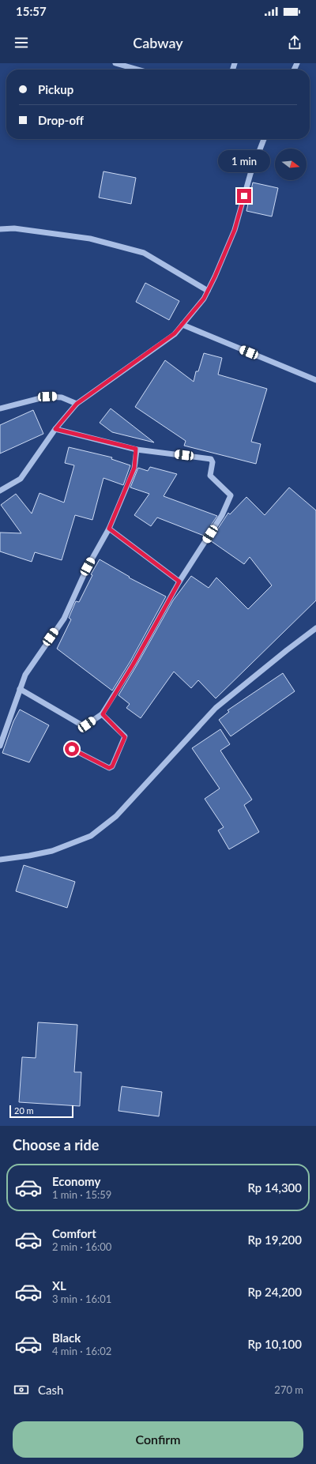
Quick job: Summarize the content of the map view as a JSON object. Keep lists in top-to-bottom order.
{
  "scale_bar": "20 m",
  "north": "right",
  "page": {
    "status": "15:57",
    "header": "Cabway",
    "banner": ["Pickup", "Drop-off"],
    "bubble": "1 min",
    "scale": "20 m",
    "heading": "Choose a ride",
    "list": [
      {
        "name": "Economy",
        "note": "1 min · 15:59",
        "value": "Rp 14,300"
      },
      {
        "name": "Comfort",
        "note": "2 min · 16:00",
        "value": "Rp 19,200"
      },
      {
        "name": "XL",
        "note": "3 min · 16:01",
        "value": "Rp 24,200"
      },
      {
        "name": "Black",
        "note": "4 min · 16:02",
        "value": "Rp 10,100"
      }
    ],
    "pay": ["Cash", "270 m"],
    "buttons": "Confirm"
  }
}
